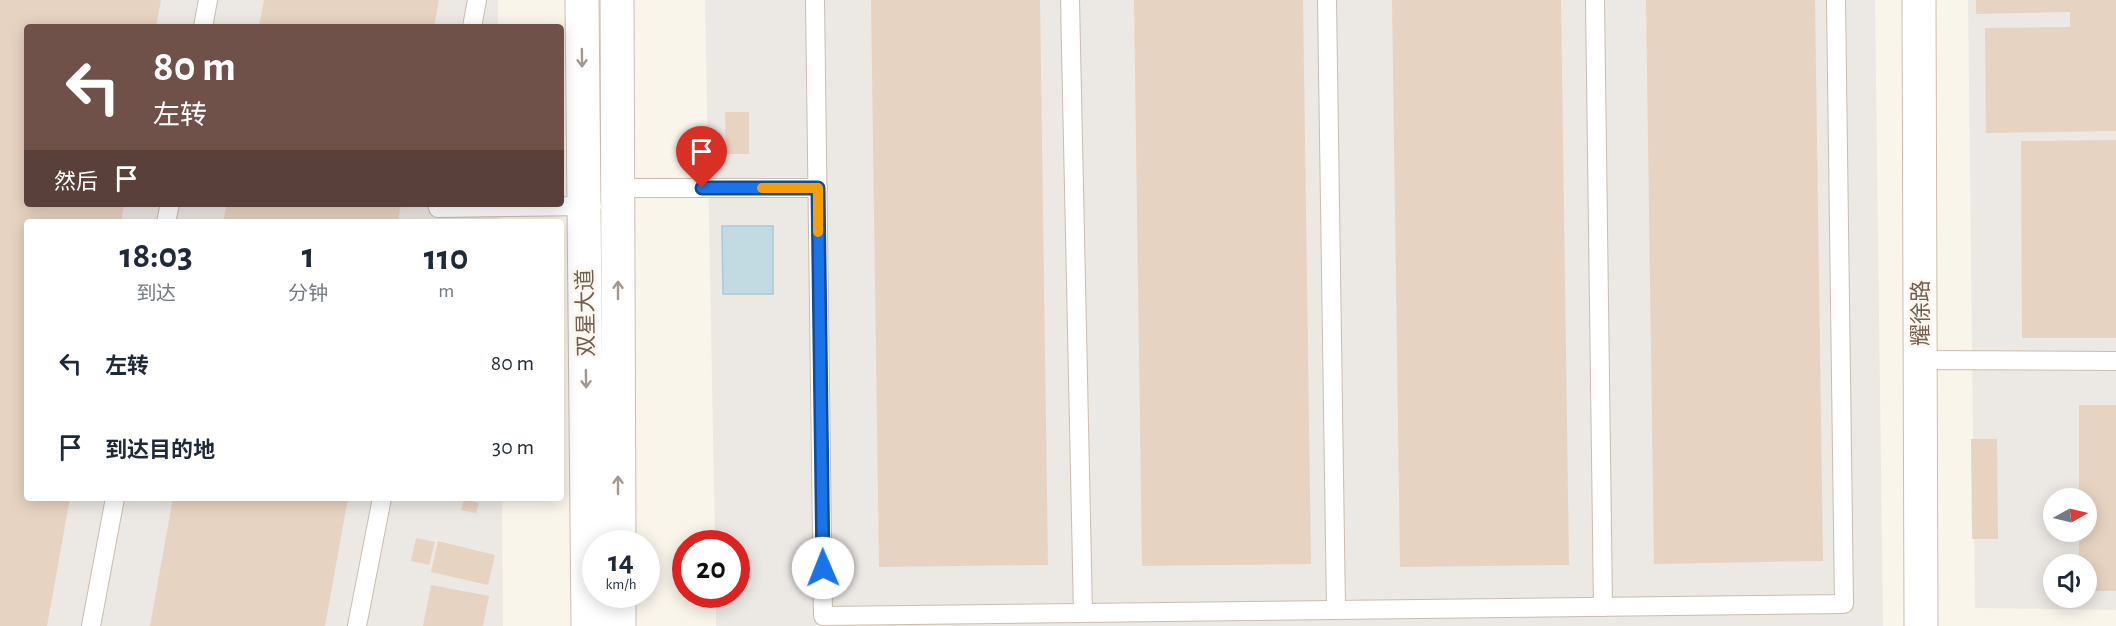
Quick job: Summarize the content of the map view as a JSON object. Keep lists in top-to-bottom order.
{
  "streets": {
    "street": ["双星大道", "耀徐路"]
  },
  "north": "right",
  "page": {
    "turn": ["80 m", "左转"],
    "then": "然后",
    "eta": [
      "18:03",
      "到达",
      "1",
      "分钟",
      "110",
      "m"
    ],
    "list": [
      {
        "name": "左转",
        "value": "80 m"
      },
      {
        "name": "到达目的地",
        "value": "30 m"
      }
    ],
    "speed": "14 km/h",
    "limit": "20"
  }
}
